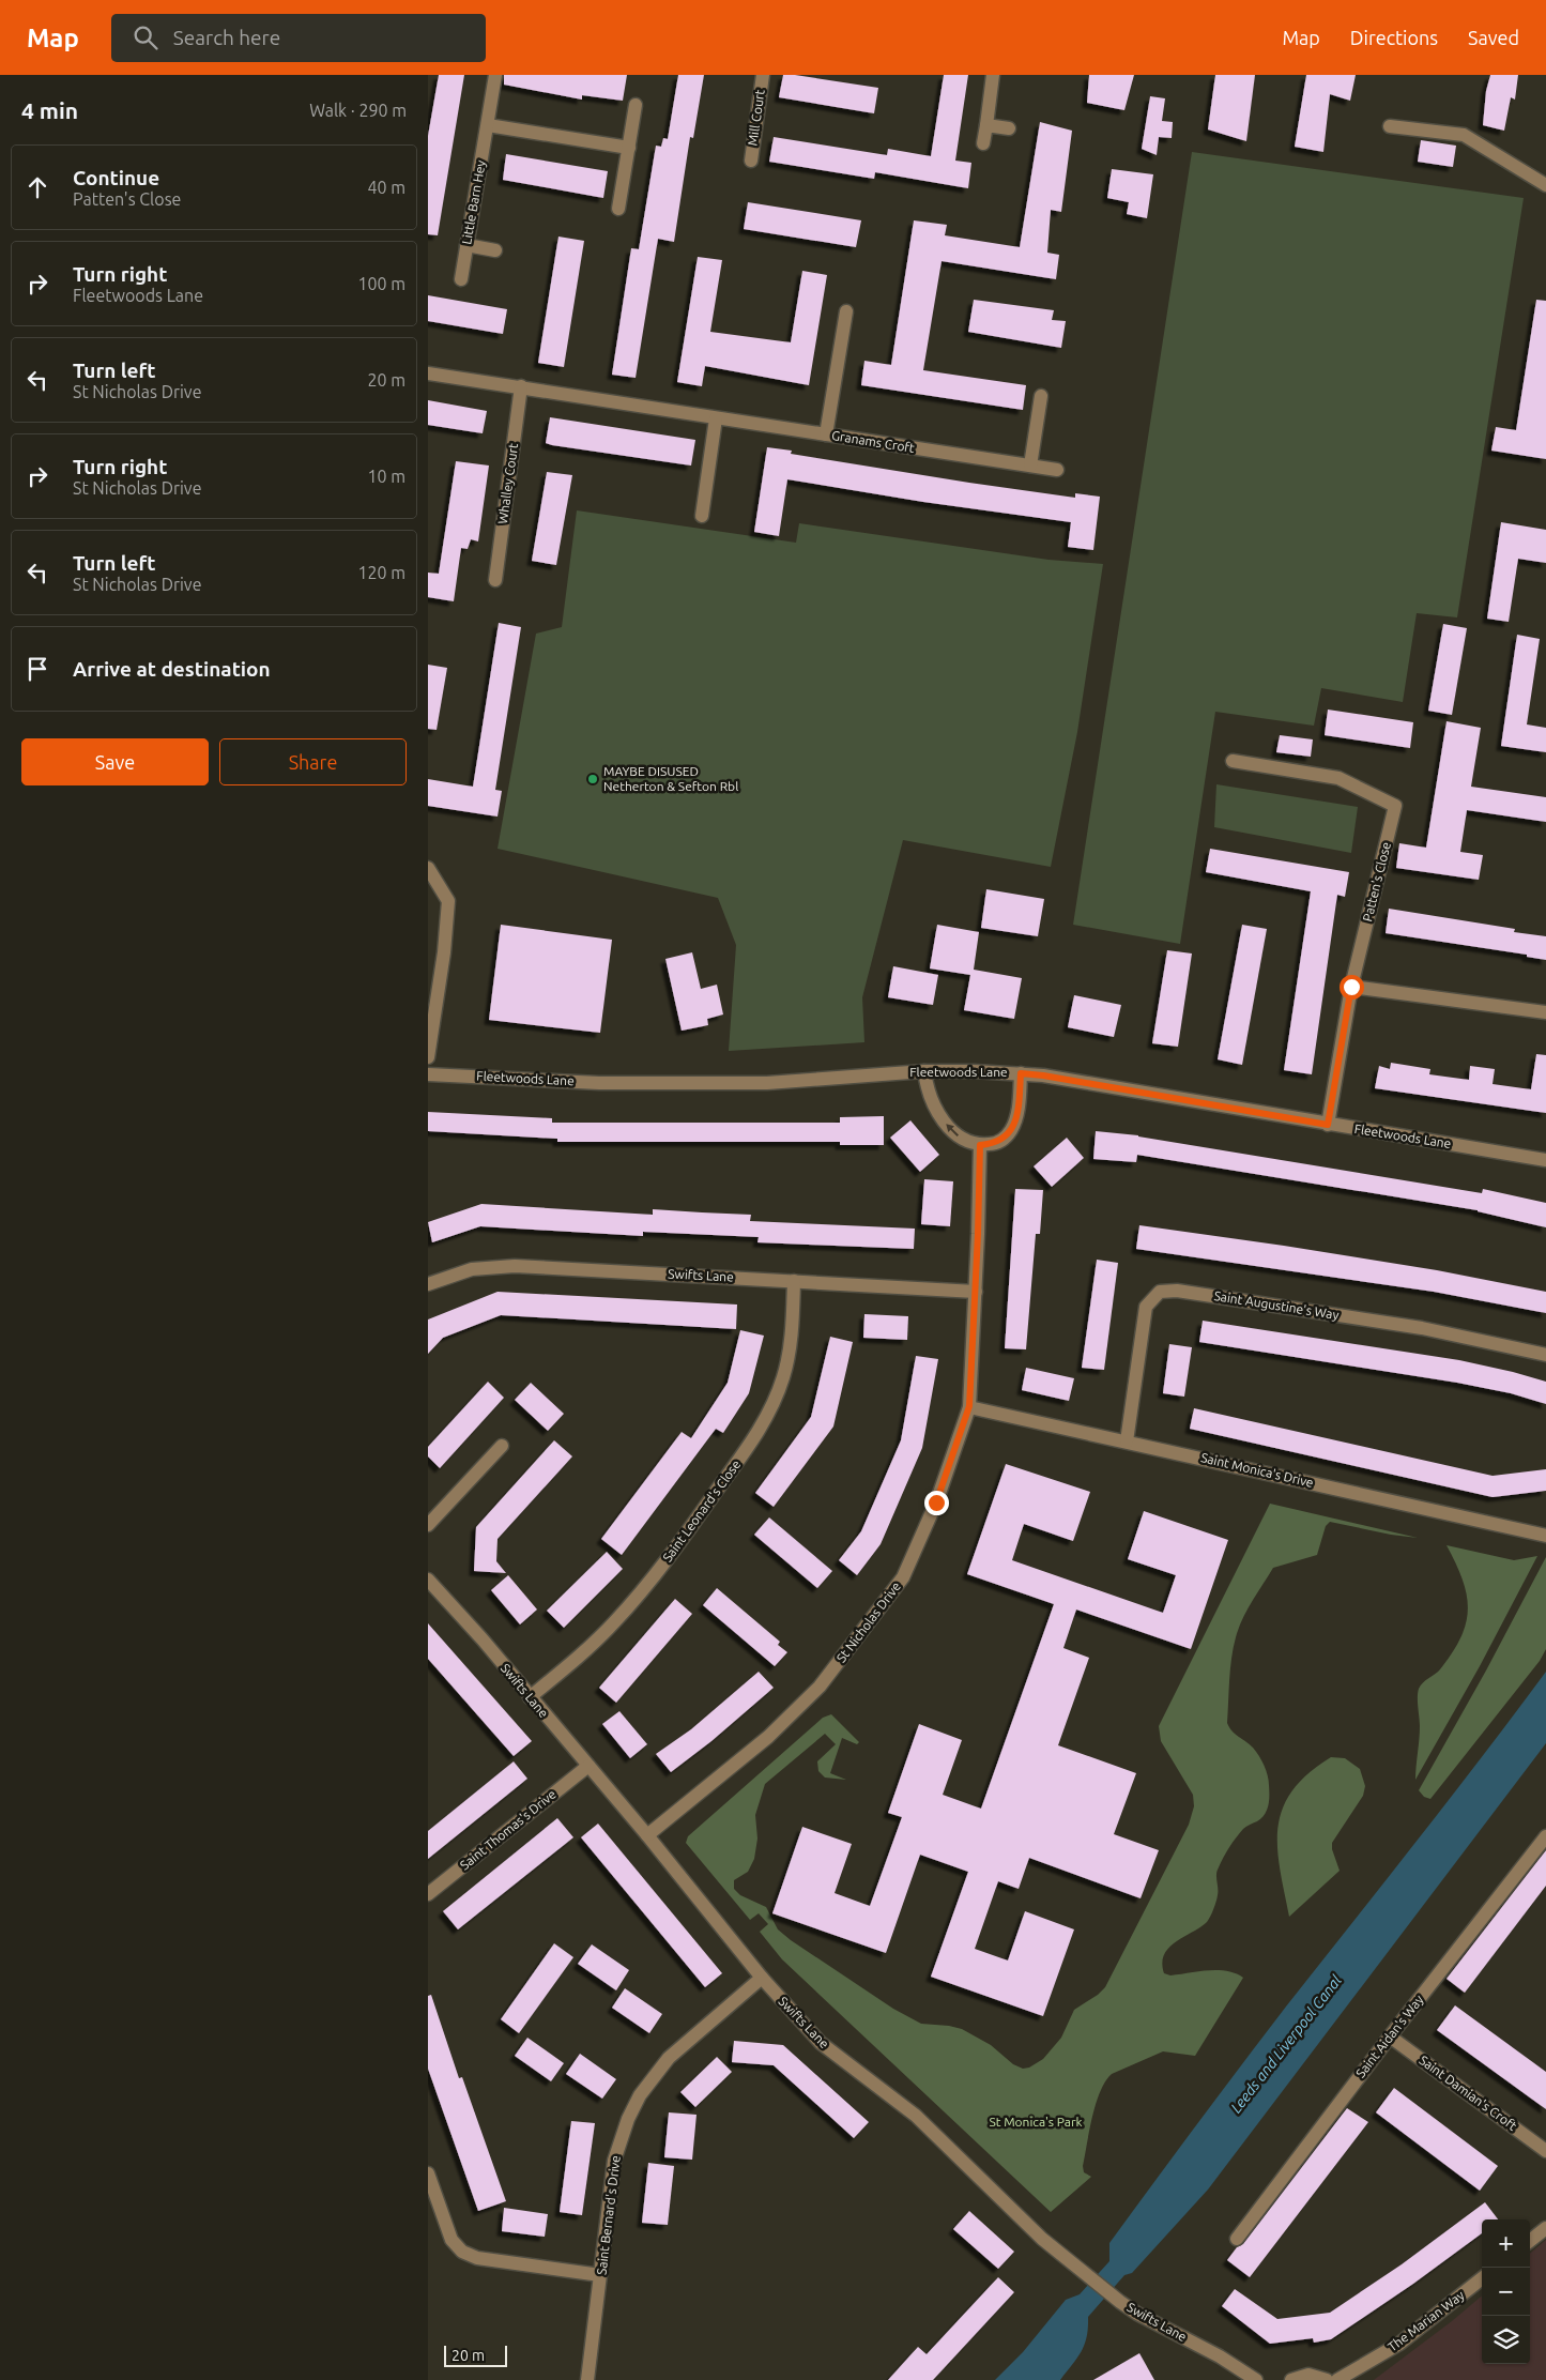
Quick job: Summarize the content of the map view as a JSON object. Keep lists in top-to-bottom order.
{
  "streets": {
    "street": [
      "Mill Court",
      "Little Barn Hey",
      "Granams Croft",
      "Whalley Court",
      "Patten's Close",
      "Fleetwoods Lane",
      "Swifts Lane",
      "Saint Augustine's Way",
      "Saint Monica's Drive",
      "Saint Leonard's Close",
      "St Nicholas Drive",
      "Saint Thomas's Drive",
      "Saint Aidan's Way",
      "Saint Damian's Croft",
      "Saint Bernard's Drive",
      "The Marian Way"
    ]
  },
  "crossings": [
    ["Granams Croft", "Whalley Court"],
    ["Patten's Close", "Fleetwoods Lane"],
    ["Swifts Lane", "Saint Leonard's Close"],
    ["Swifts Lane", "St Nicholas Drive"],
    ["Swifts Lane", "Saint Thomas's Drive"],
    ["Swifts Lane", "Saint Bernard's Drive"],
    ["Saint Augustine's Way", "Saint Monica's Drive"],
    ["Saint Monica's Drive", "St Nicholas Drive"],
    ["Saint Aidan's Way", "Saint Damian's Croft"]
  ],
  "water": ["Leeds and Liverpool Canal"],
  "parks": ["St Monica's Park"],
  "places": ["MAYBE DISUSED Netherton & Sefton Rbl"],
  "scale_bar": "20 m",
  "page": {
    "header": "Map",
    "search": "Search here",
    "nav": ["Map", "Directions", "Saved"],
    "heading": ["4 min", "Walk · 290 m"],
    "list": [
      ["Continue", "Patten's Close", "40 m"],
      ["Turn right", "Fleetwoods Lane", "100 m"],
      ["Turn left", "St Nicholas Drive", "20 m"],
      ["Turn right", "St Nicholas Drive", "10 m"],
      ["Turn left", "St Nicholas Drive", "120 m"],
      "Arrive at destination"
    ],
    "buttons": ["Save", "Share"],
    "map_buttons": ["+", "−"],
    "scale": "20 m"
  }
}
